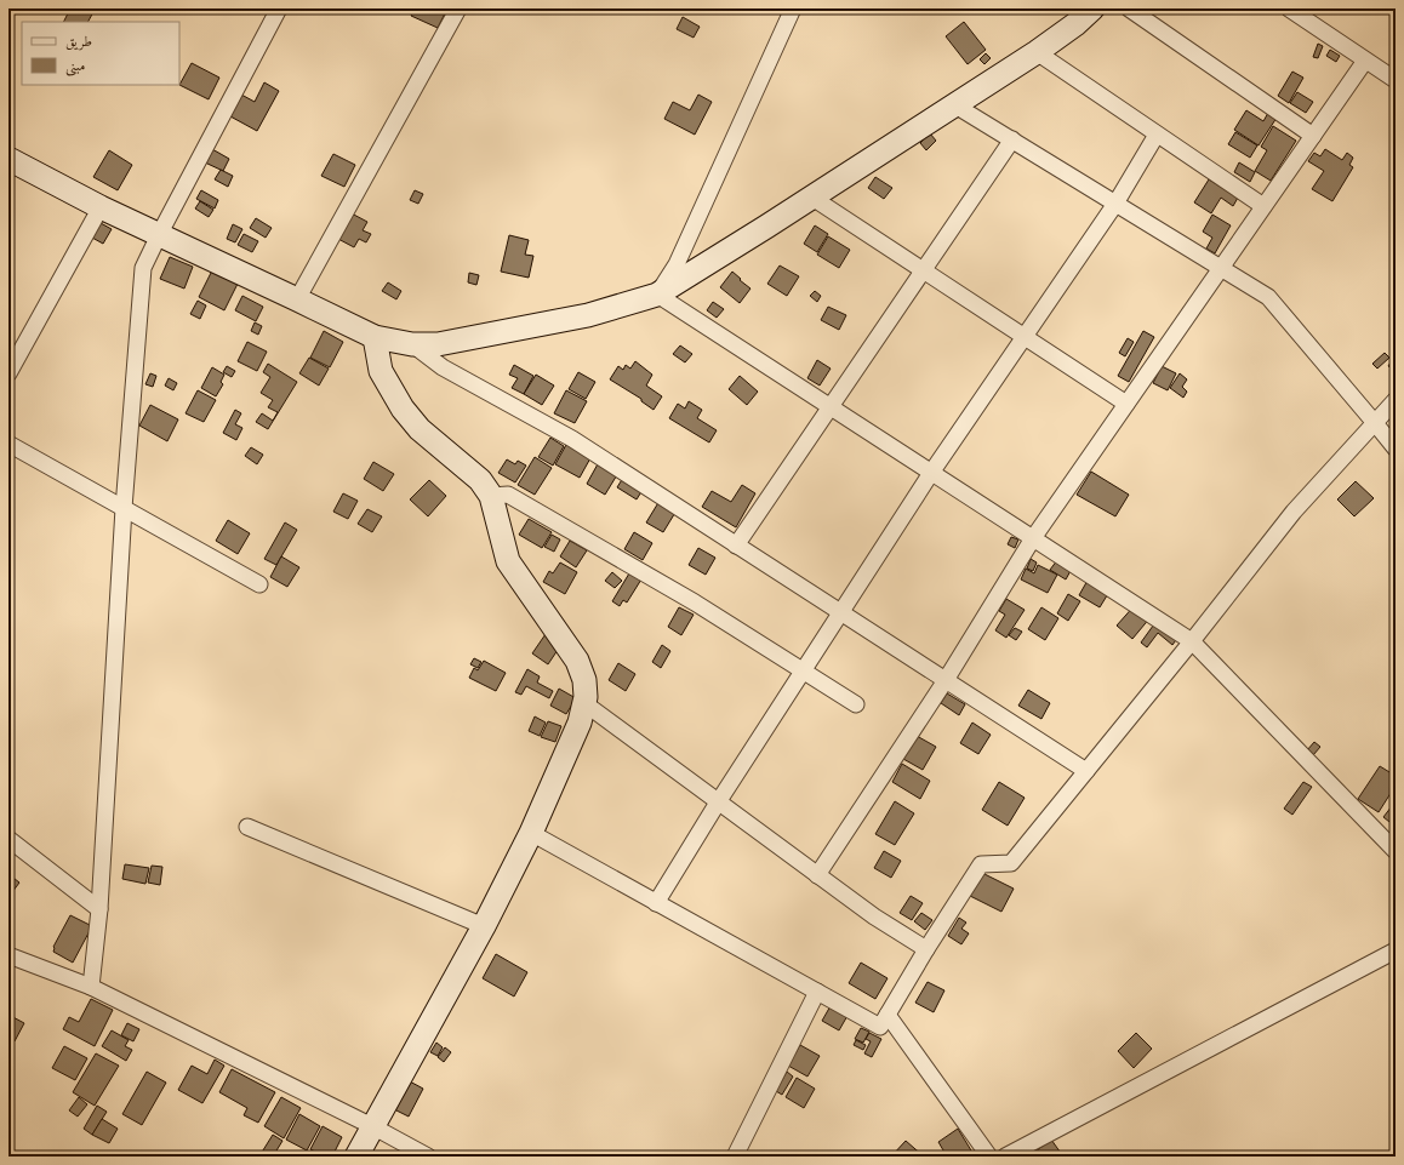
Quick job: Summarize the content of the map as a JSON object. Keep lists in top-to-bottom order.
{
  "legend": ["طريق", "مبنى"]
}
